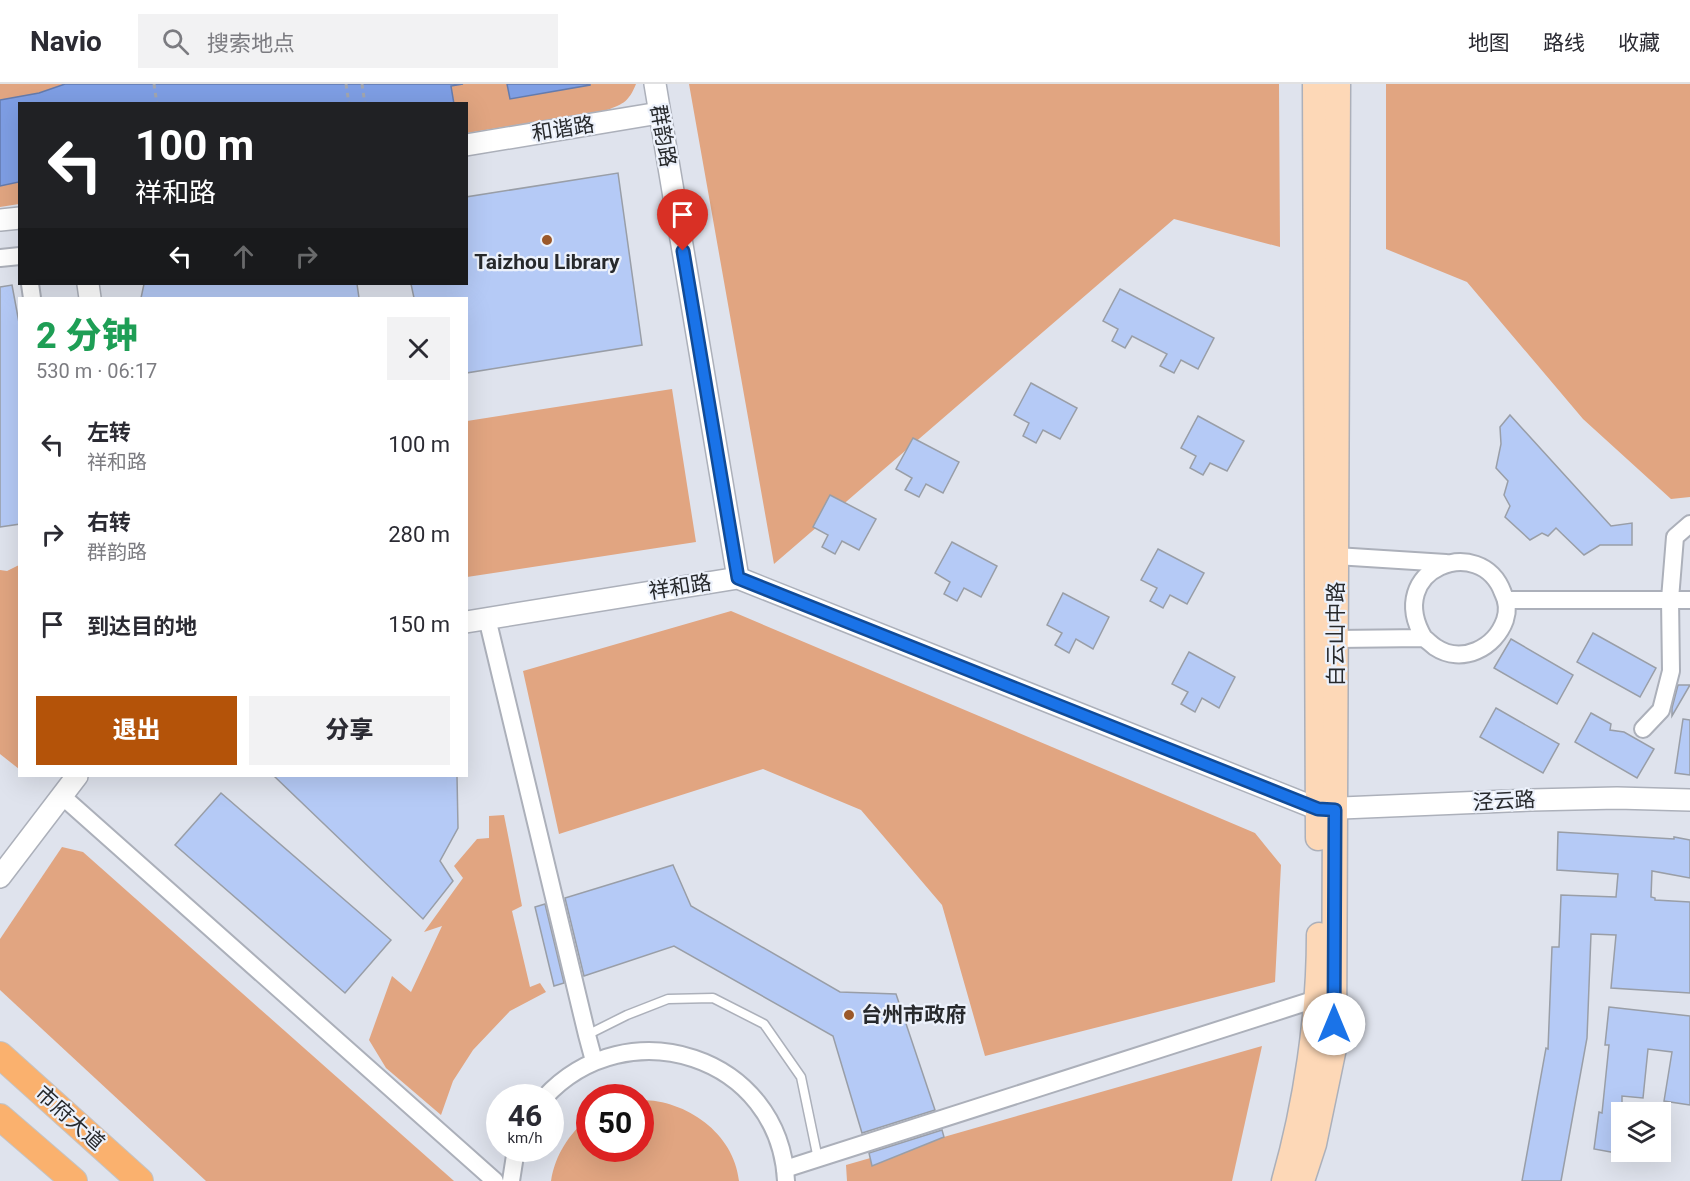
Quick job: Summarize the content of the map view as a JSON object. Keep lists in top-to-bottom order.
{
  "streets": {
    "main road": ["白云山中路", "市府大道"],
    "street": [
      "和谐路",
      "群韵路",
      "祥和路",
      "泾云路"
    ]
  },
  "crossings": [
    ["和谐路", "群韵路"],
    ["群韵路", "祥和路"],
    ["祥和路", "白云山中路"],
    ["祥和路", "泾云路"],
    ["白云山中路", "泾云路"]
  ],
  "places": ["Taizhou Library", "台州市政府"],
  "page": {
    "header": "Navio",
    "search": "搜索地点",
    "nav": ["地图", "路线", "收藏"],
    "turn": ["100 m", "祥和路"],
    "heading": ["2 分钟", "530 m · 06:17"],
    "list": [
      {
        "name": "左转",
        "note": "祥和路",
        "value": "100 m"
      },
      {
        "name": "右转",
        "note": "群韵路",
        "value": "280 m"
      },
      {
        "name": "到达目的地",
        "value": "150 m"
      }
    ],
    "buttons": ["退出", "分享"],
    "speed": "46 km/h",
    "limit": "50"
  }
}
